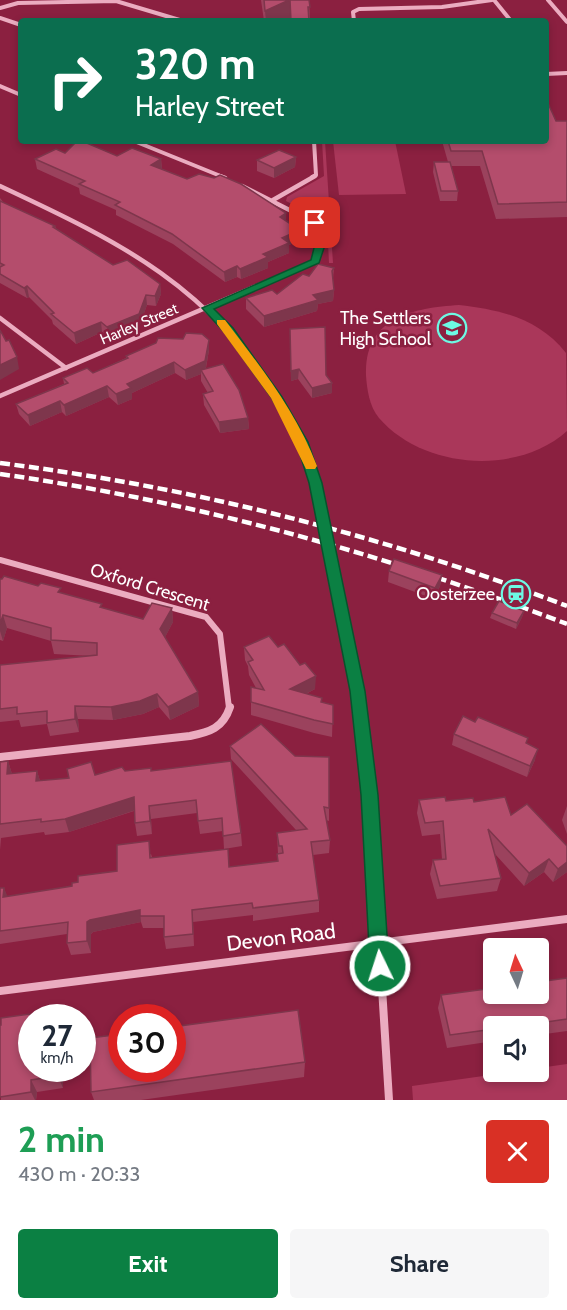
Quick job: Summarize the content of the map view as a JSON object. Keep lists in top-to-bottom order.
{
  "streets": {
    "street": ["Harley Street", "Oxford Crescent", "Devon Road"]
  },
  "places": {
    "school or university": ["The Settlers High School"],
    "station": ["Oosterzee"]
  },
  "north": "top",
  "page": {
    "turn": ["320 m", "Harley Street"],
    "speed": "27 km/h",
    "limit": "30",
    "heading": ["2 min", "430 m · 20:33"],
    "buttons": ["Exit", "Share"]
  }
}
